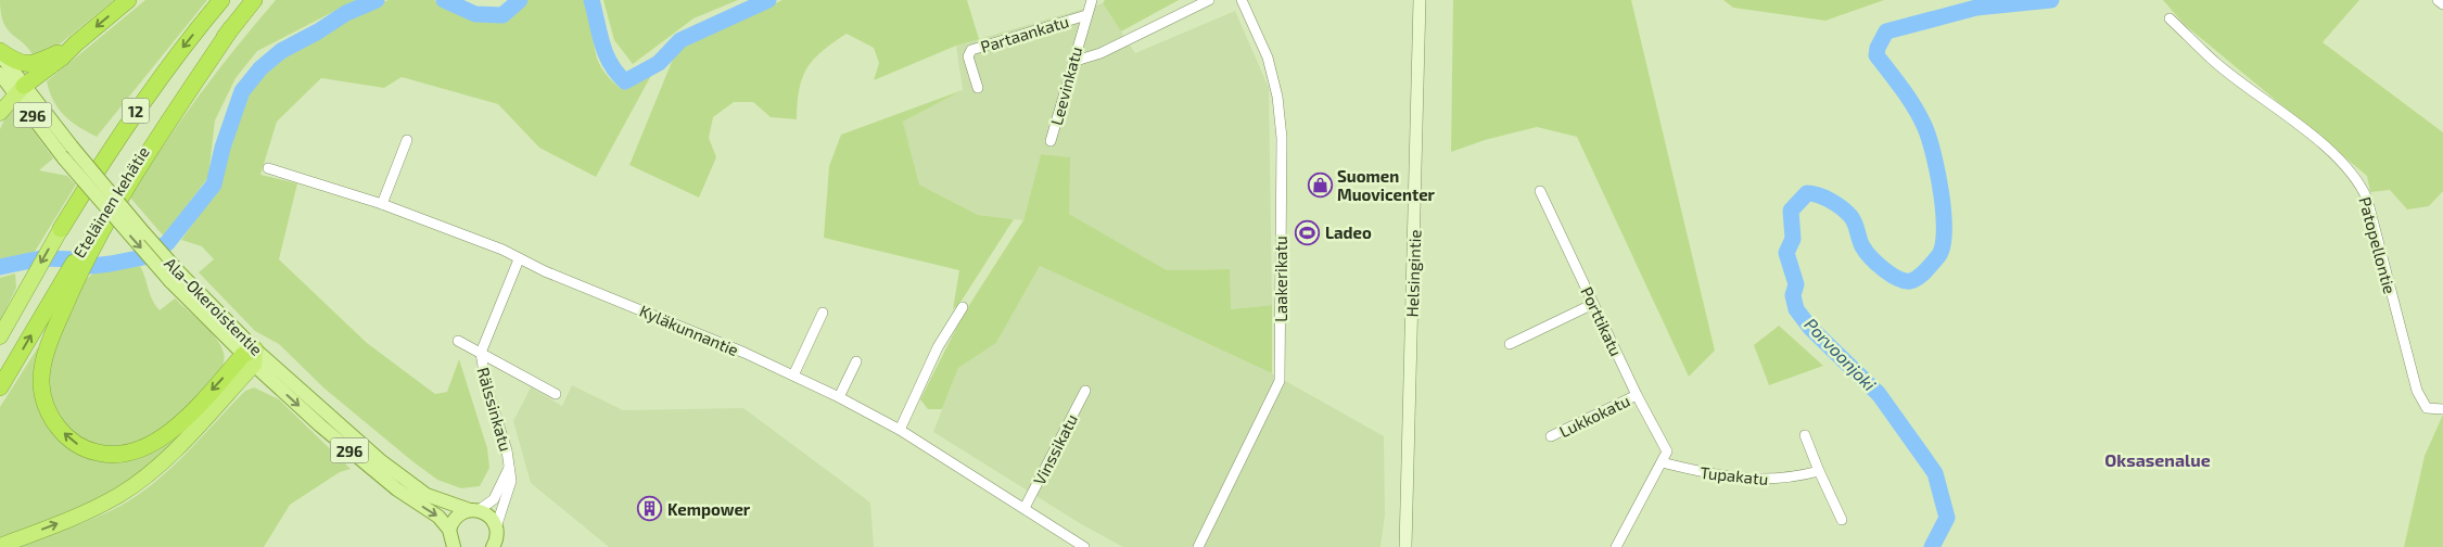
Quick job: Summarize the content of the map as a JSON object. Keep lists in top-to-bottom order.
{
  "streets": {
    "highway": ["12", "Eteläinen kehätie"],
    "main road": ["296", "Helsingintie", "Ala-Okeroistentie"],
    "street": [
      "Partaankatu",
      "Leevinkatu",
      "Patopellontie",
      "Laakerikatu",
      "Porttikatu",
      "Kyläkunnantie",
      "Rälssinkatu",
      "Lukkokatu",
      "Vinssikatu",
      "Tupakatu"
    ]
  },
  "crossings": [
    ["Partaankatu", "Leevinkatu"],
    ["Ala-Okeroistentie", "Rälssinkatu"],
    ["Porttikatu", "Lukkokatu"],
    ["Porttikatu", "Tupakatu"],
    ["Kyläkunnantie", "Rälssinkatu"],
    ["Kyläkunnantie", "Vinssikatu"]
  ],
  "districts": ["Oksasenalue"],
  "water": ["Porvoonjoki"],
  "places": {
    "shop": ["Suomen Muovicenter"],
    "sports": ["Ladeo"],
    "building": ["Kempower"]
  }
}
